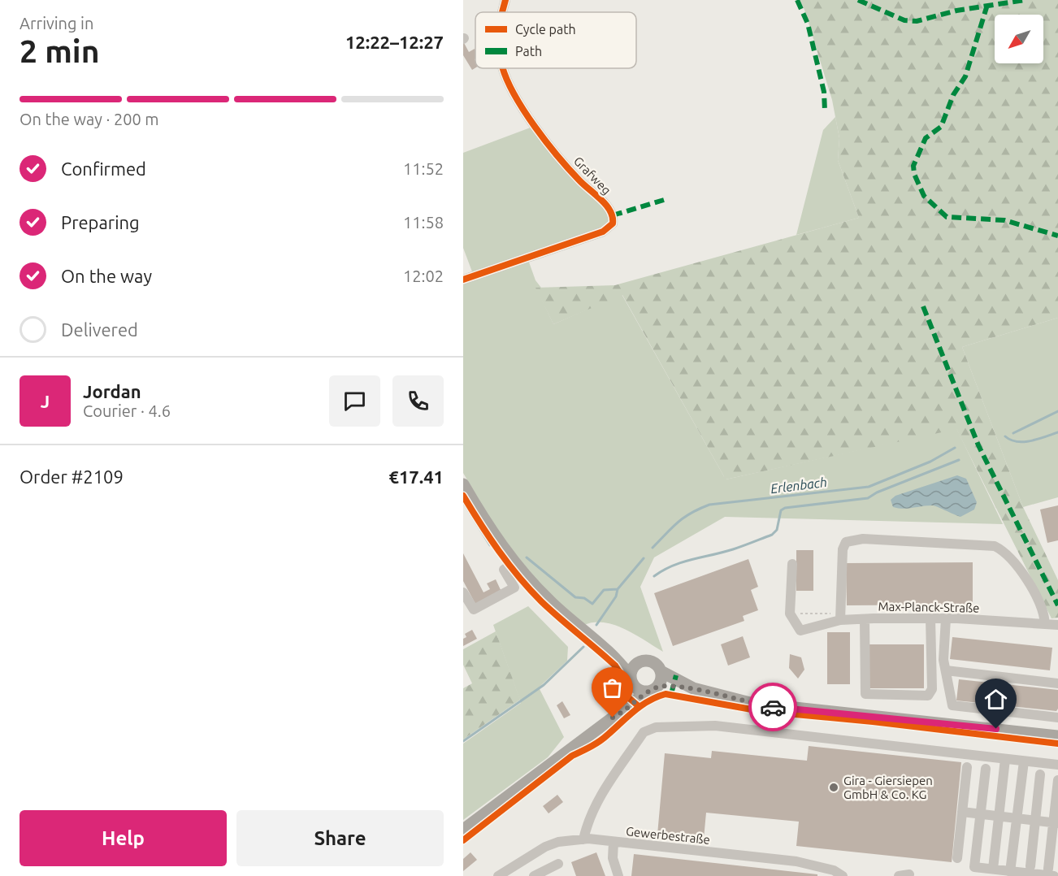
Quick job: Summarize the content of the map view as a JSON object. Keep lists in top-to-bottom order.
{
  "streets": {
    "street": ["Grafweg", "Max-Planck-Straße", "Gewerbestraße"]
  },
  "water": ["Erlenbach"],
  "places": ["Gira - Giersiepen GmbH & Co. KG"],
  "legend": ["Cycle path", "Path"],
  "north": "bottom left",
  "page": {
    "heading": ["2 min", "Arriving in", "12:22–12:27"],
    "panel": [
      "Jordan",
      "Courier · 4.6",
      "Order #2109",
      "€17.41"
    ],
    "bar": "On the way · 200 m",
    "list": [
      ["Confirmed", "11:52"],
      ["Preparing", "11:58"],
      ["On the way", "12:02"],
      "Delivered"
    ],
    "round": "J",
    "buttons": ["Help", "Share"]
  }
}
